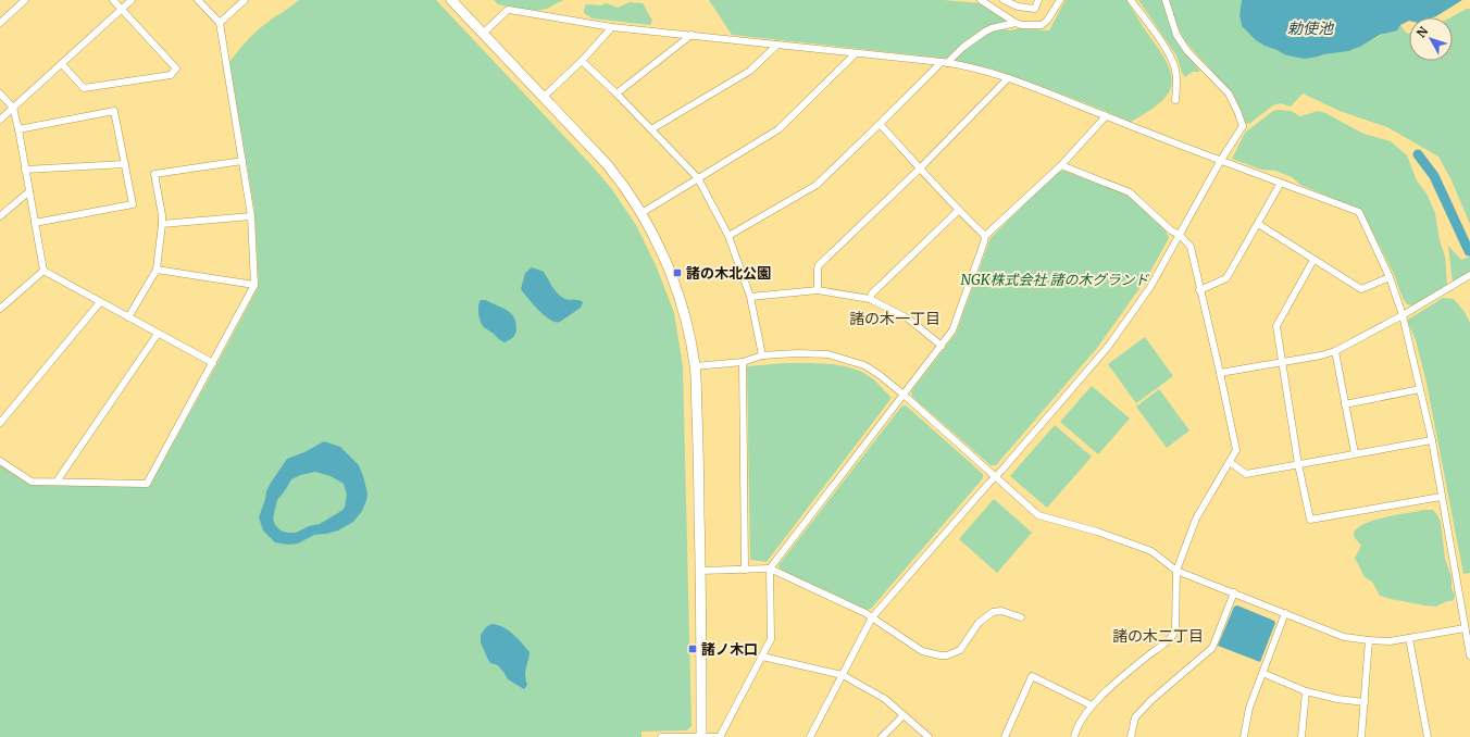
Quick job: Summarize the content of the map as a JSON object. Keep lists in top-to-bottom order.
{
  "districts": ["諸の木一丁目", "諸の木二丁目"],
  "water": ["勅使池"],
  "parks": ["NGK株式会社 諸の木グランド"],
  "places": {
    "transit": ["諸の木北公園", "諸ノ木口"]
  },
  "north": "top left"
}
